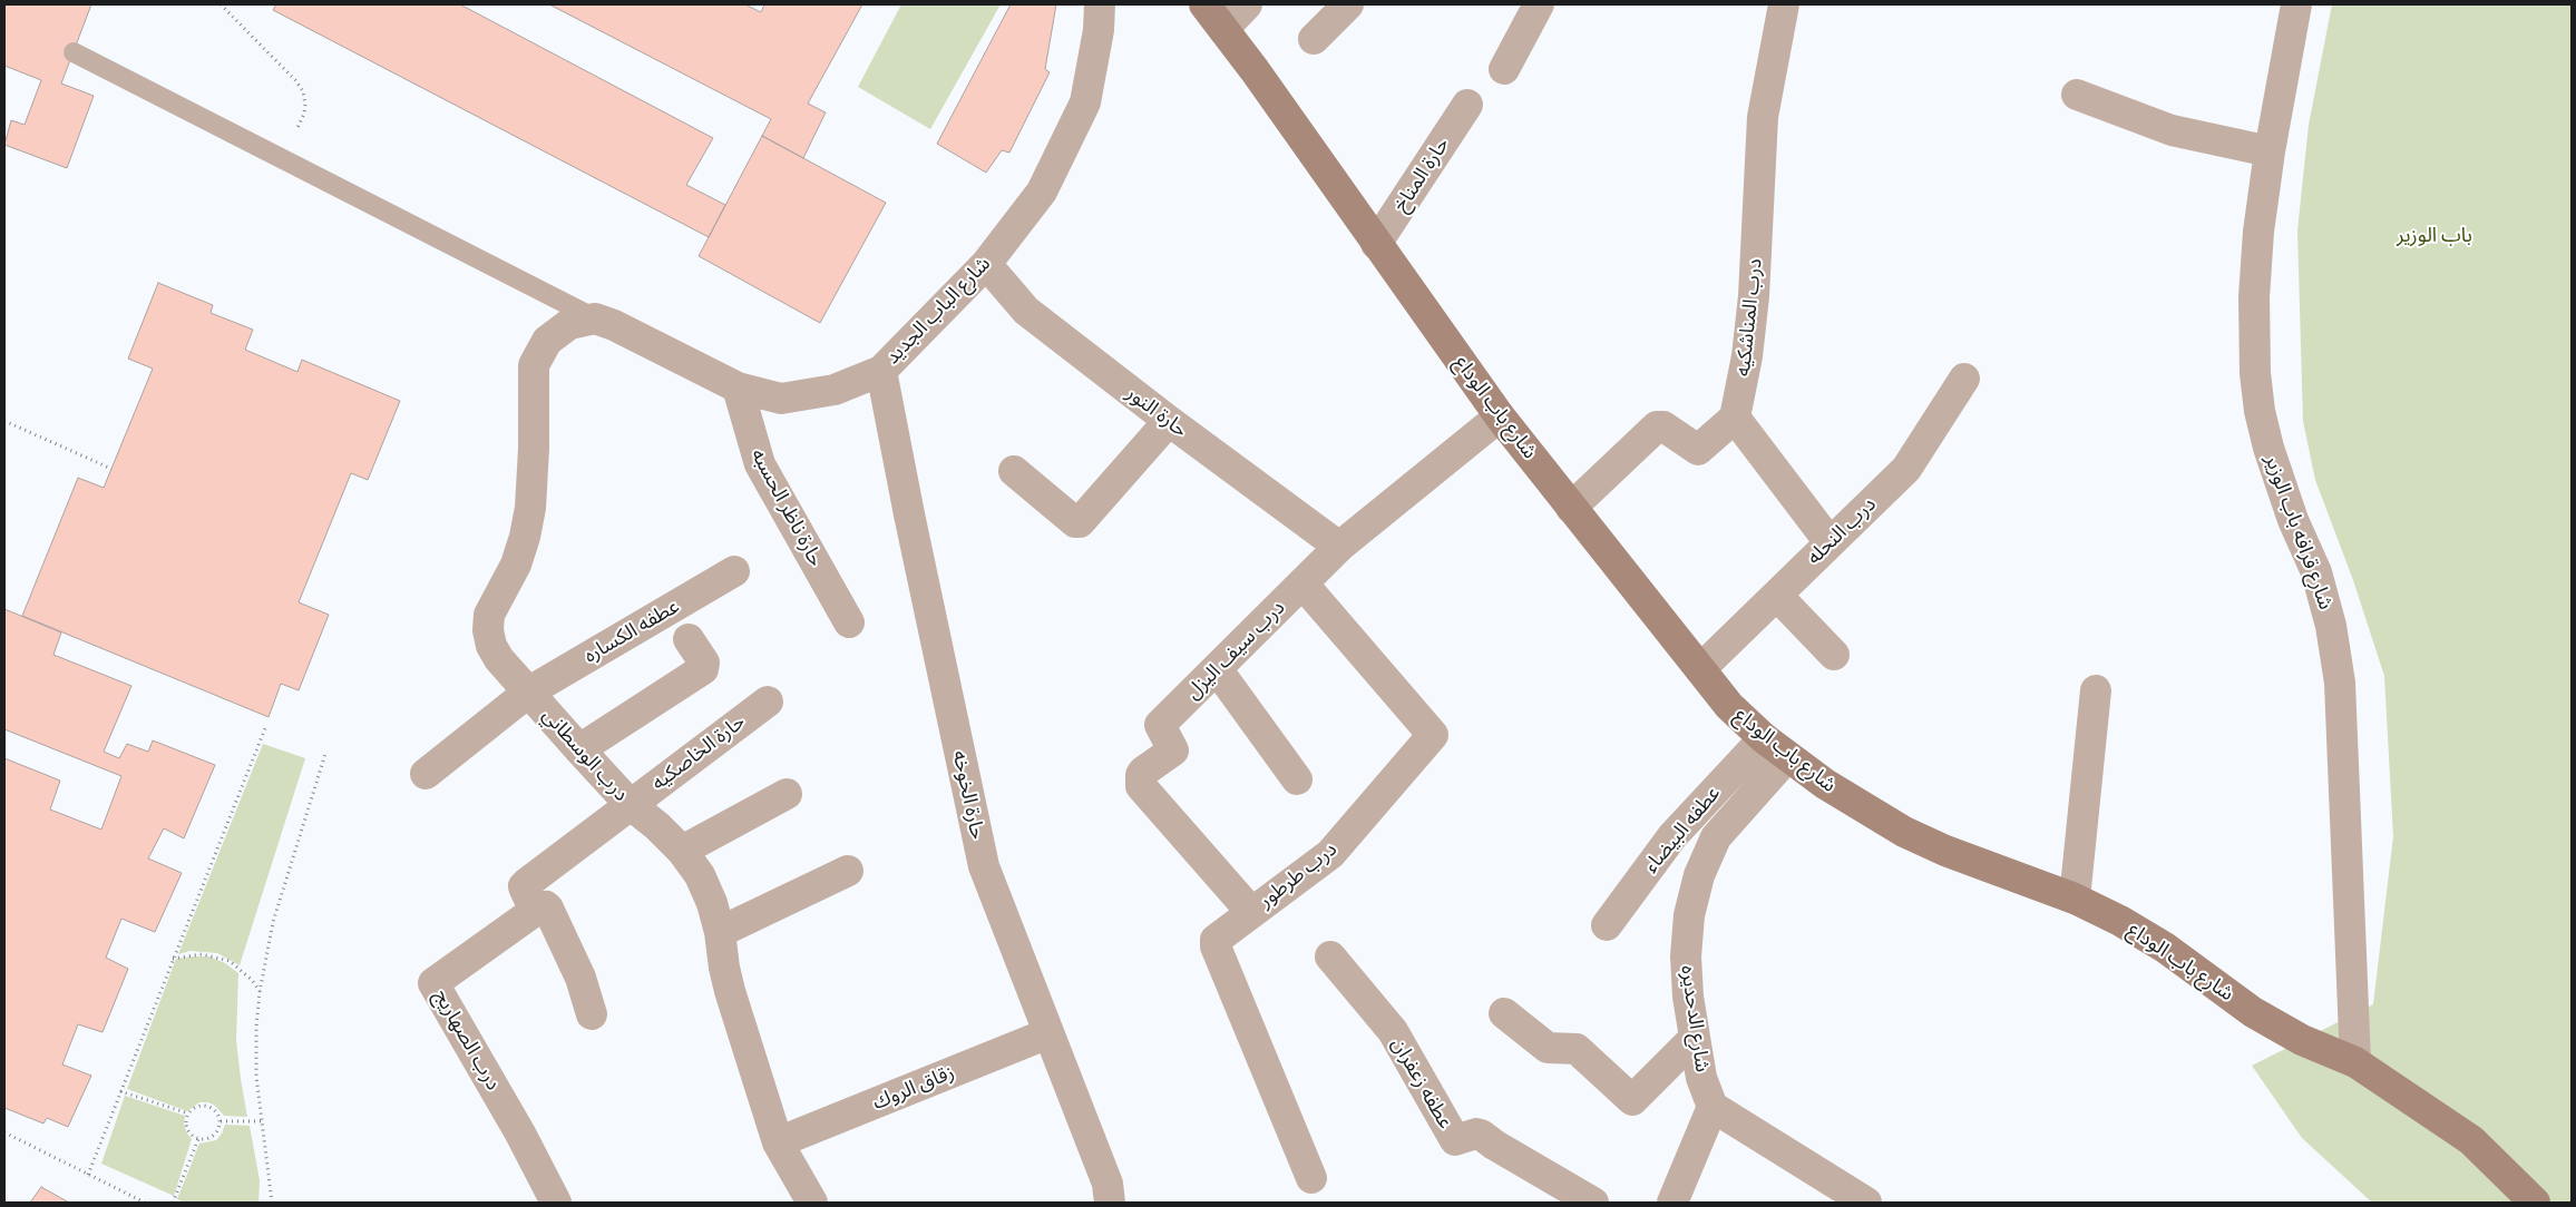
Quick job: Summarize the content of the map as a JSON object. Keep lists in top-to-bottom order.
{
  "streets": {
    "street": [
      "حارة المناخ",
      "شارع الباب الجديد",
      "درب المناشكيه",
      "شارع باب الوداع",
      "حارة النور",
      "حارة ناظر الحسبه",
      "درب النحله",
      "شارع قرافه باب الوزير",
      "عطفه الكساره",
      "درب سيف اليزل",
      "حارة الخاصكيه",
      "درب الوسطاني",
      "حارة الخوخه",
      "عطفه البيضاء",
      "درب طرطور",
      "شارع الدحديره",
      "درب الصهاريج",
      "عطفه زعفران",
      "زقاق الروك"
    ]
  },
  "crossings": [
    ["حارة المناخ", "شارع باب الوداع"],
    ["شارع الباب الجديد", "حارة النور"],
    ["شارع الباب الجديد", "حارة ناظر الحسبه"],
    ["شارع الباب الجديد", "درب الوسطاني"],
    ["شارع الباب الجديد", "حارة الخوخه"],
    ["شارع باب الوداع", "درب النحله"],
    ["شارع باب الوداع", "شارع قرافه باب الوزير"],
    ["شارع باب الوداع", "درب سيف اليزل"],
    ["شارع باب الوداع", "عطفه البيضاء"],
    ["شارع باب الوداع", "شارع الدحديره"],
    ["حارة النور", "درب سيف اليزل"],
    ["عطفه الكساره", "درب الوسطاني"],
    ["درب سيف اليزل", "درب طرطور"],
    ["حارة الخاصكيه", "درب الوسطاني"],
    ["درب الوسطاني", "زقاق الروك"],
    ["حارة الخوخه", "زقاق الروك"]
  ],
  "parks": ["باب الوزير"]
}
